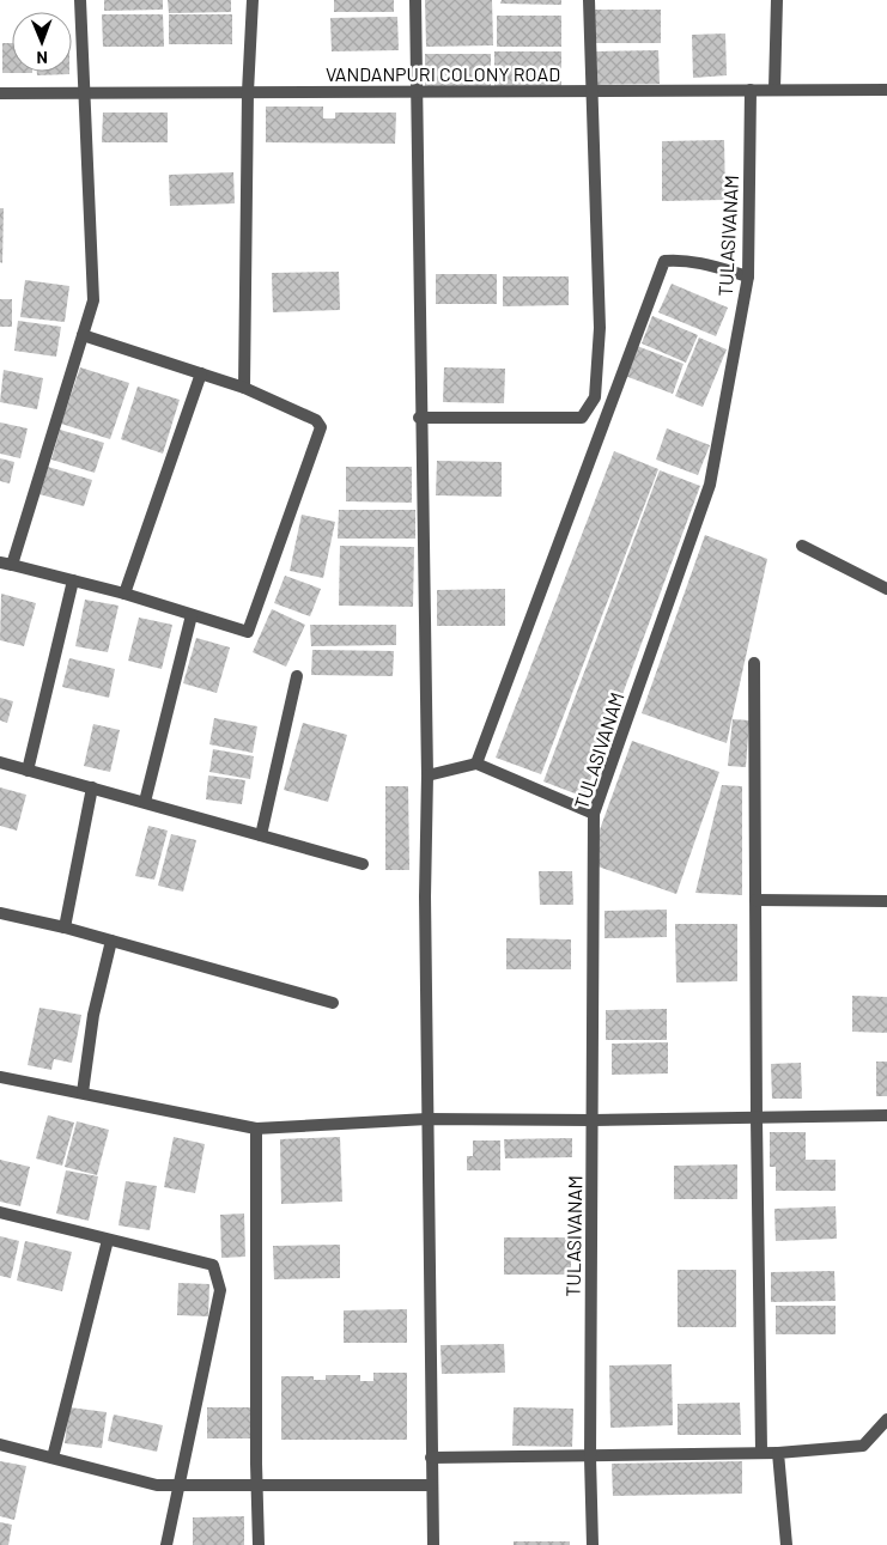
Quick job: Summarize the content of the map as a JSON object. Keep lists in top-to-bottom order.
{
  "streets": {
    "street": ["VANDANPURI COLONY ROAD", "TULASIVANAM"]
  },
  "crossings": [
    ["VANDANPURI COLONY ROAD", "TULASIVANAM"]
  ],
  "north": "bottom"
}
